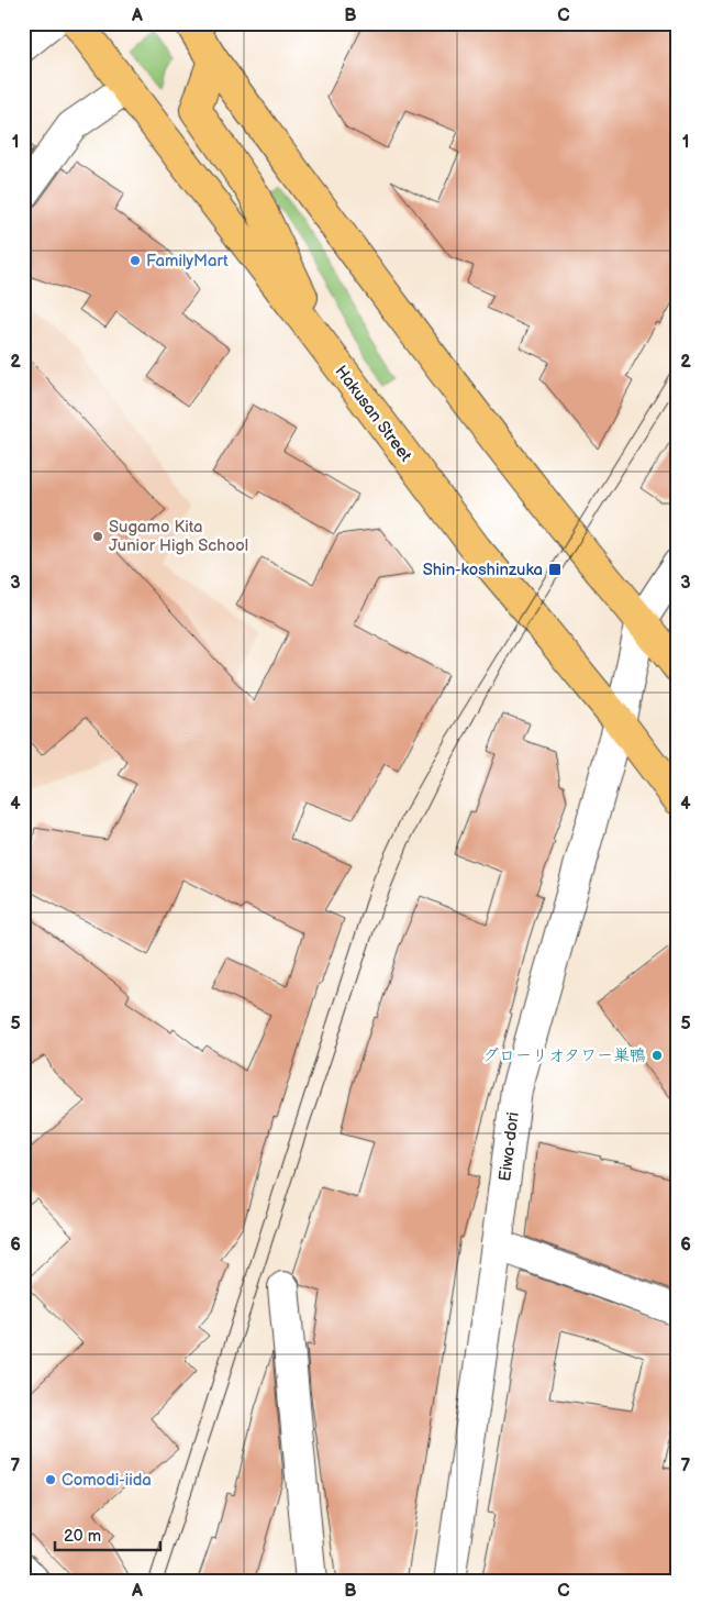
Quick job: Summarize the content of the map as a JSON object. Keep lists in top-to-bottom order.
{
  "streets": {
    "highway": ["Hakusan Street"],
    "street": ["Eiwa-dori"]
  },
  "crossings": [
    ["Hakusan Street", "Eiwa-dori"]
  ],
  "places": {
    "other": [
      "FamilyMart",
      "Sugamo Kita Junior High School",
      "グローリオタワー巣鴨",
      "Comodi-iida"
    ],
    "transit": ["Shin-koshinzuka"]
  },
  "scale_bar": "20 m",
  "grid": {
    "columns": ["A", "B", "C"],
    "rows": [
      "1",
      "2",
      "3",
      "4",
      "5",
      "6",
      "7"
    ]
  }
}
